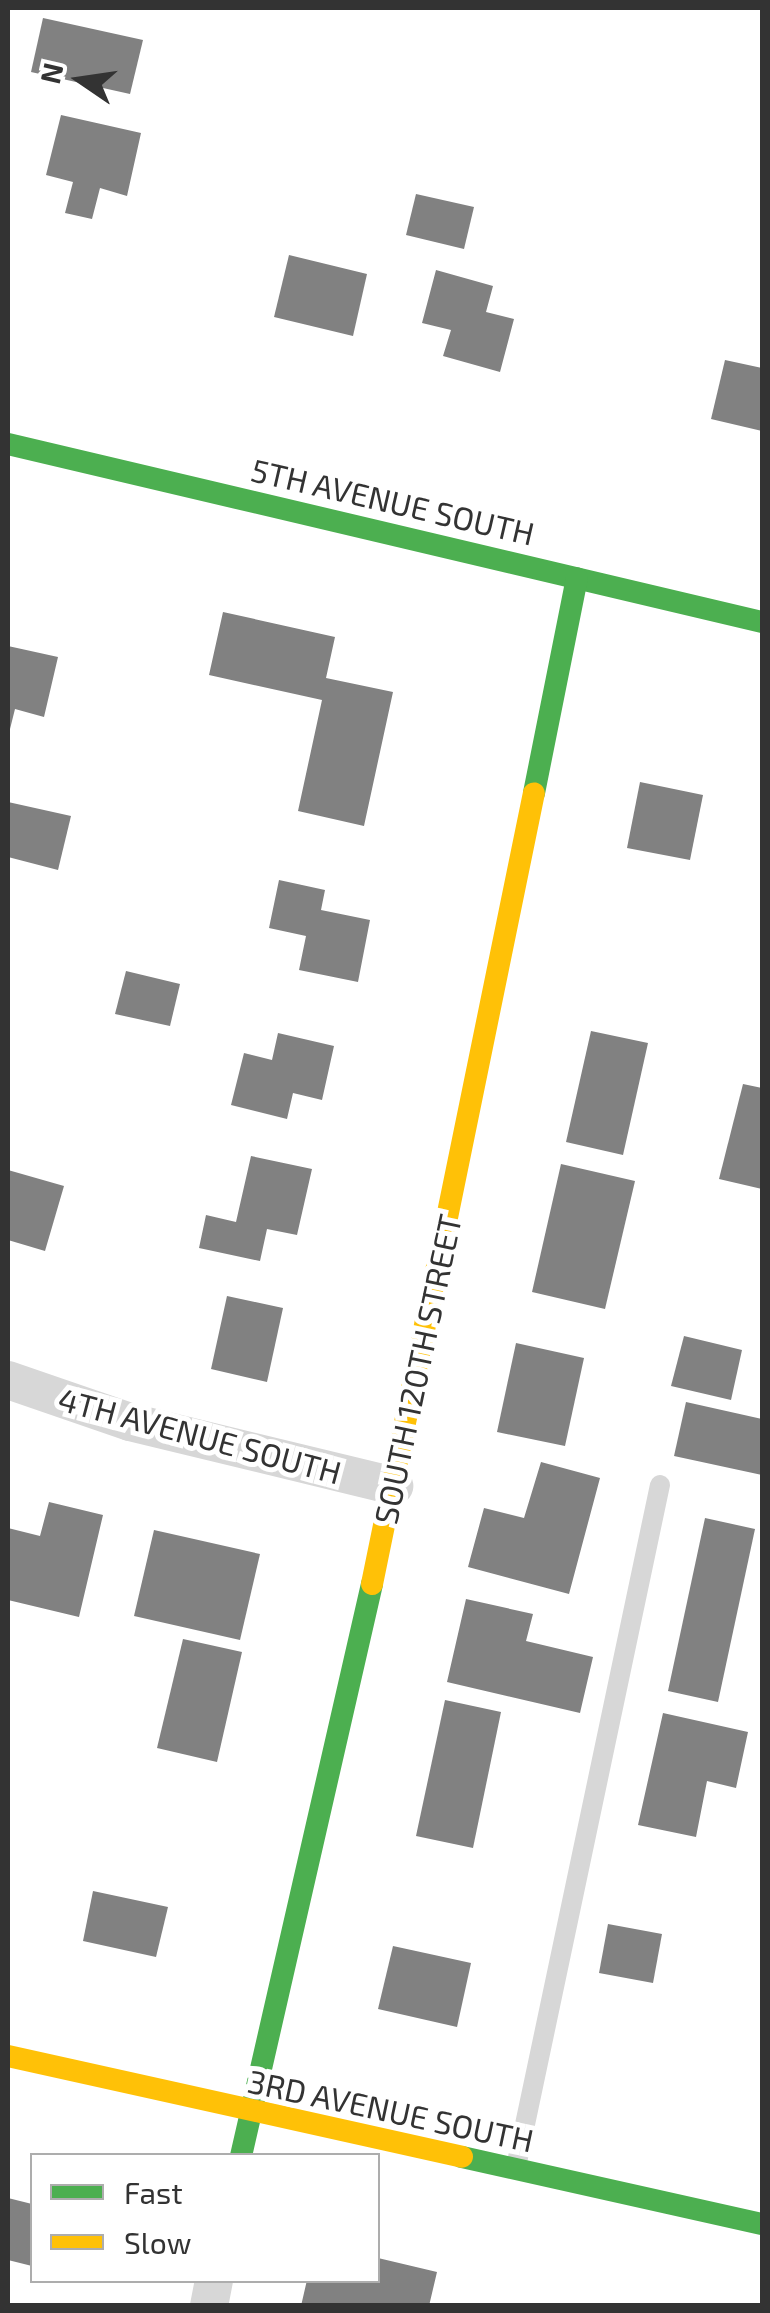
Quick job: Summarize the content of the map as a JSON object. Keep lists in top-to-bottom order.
{
  "streets": {
    "street": [
      "5TH AVENUE SOUTH",
      "SOUTH 120TH STREET",
      "4TH AVENUE SOUTH",
      "3RD AVENUE SOUTH"
    ]
  },
  "crossings": [
    ["5TH AVENUE SOUTH", "SOUTH 120TH STREET"],
    ["SOUTH 120TH STREET", "4TH AVENUE SOUTH"],
    ["SOUTH 120TH STREET", "3RD AVENUE SOUTH"]
  ],
  "legend": ["Fast", "Slow"],
  "north": "left"
}
